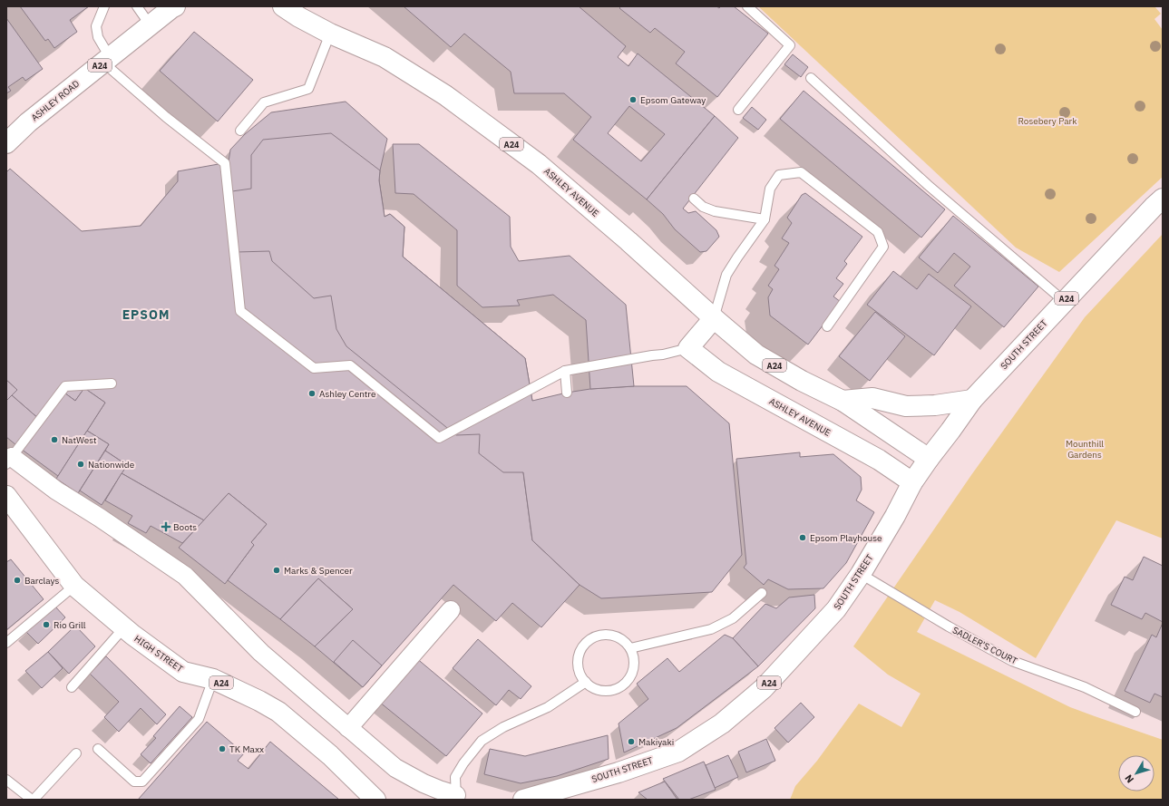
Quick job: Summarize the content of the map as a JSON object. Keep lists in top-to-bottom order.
{
  "streets": {
    "highway": [
      "A24",
      "ASHLEY ROAD",
      "ASHLEY AVENUE",
      "SOUTH STREET",
      "HIGH STREET"
    ],
    "lane": ["SADLER'S COURT"]
  },
  "crossings": [
    ["ASHLEY AVENUE", "SOUTH STREET"],
    ["SOUTH STREET", "SADLER'S COURT"]
  ],
  "districts": ["EPSOM"],
  "parks": ["Rosebery Park", "Mounthill Gardens"],
  "places": {
    "other": [
      "Epsom Gateway",
      "Ashley Centre",
      "NatWest",
      "Nationwide",
      "Epsom Playhouse",
      "Marks & Spencer",
      "Barclays",
      "Rio Grill",
      "Makiyaki",
      "TK Maxx"
    ],
    "health": ["Boots"]
  },
  "north": "bottom left"
}
